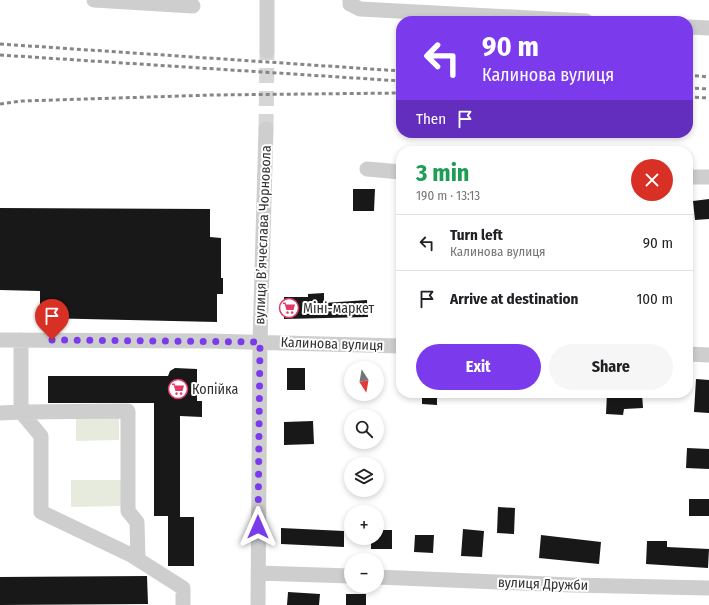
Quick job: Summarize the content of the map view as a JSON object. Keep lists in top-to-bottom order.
{
  "streets": {
    "street": ["вулиця Вʼячеслава Чорновола", "Калинова вулиця", "вулиця Дружби"]
  },
  "crossings": [
    ["вулиця Вʼячеслава Чорновола", "Калинова вулиця"]
  ],
  "places": {
    "supermarket": ["Міні-маркет", "Копійка"]
  },
  "north": "bottom",
  "page": {
    "turn": ["90 m", "Калинова вулиця"],
    "then": "Then",
    "heading": ["3 min", "190 m · 13:13"],
    "list": [
      {
        "name": "Turn left",
        "note": "Калинова вулиця",
        "value": "90 m"
      },
      {
        "name": "Arrive at destination",
        "value": "100 m"
      }
    ],
    "buttons": ["Exit", "Share"],
    "map_buttons": ["+", "−"]
  }
}
